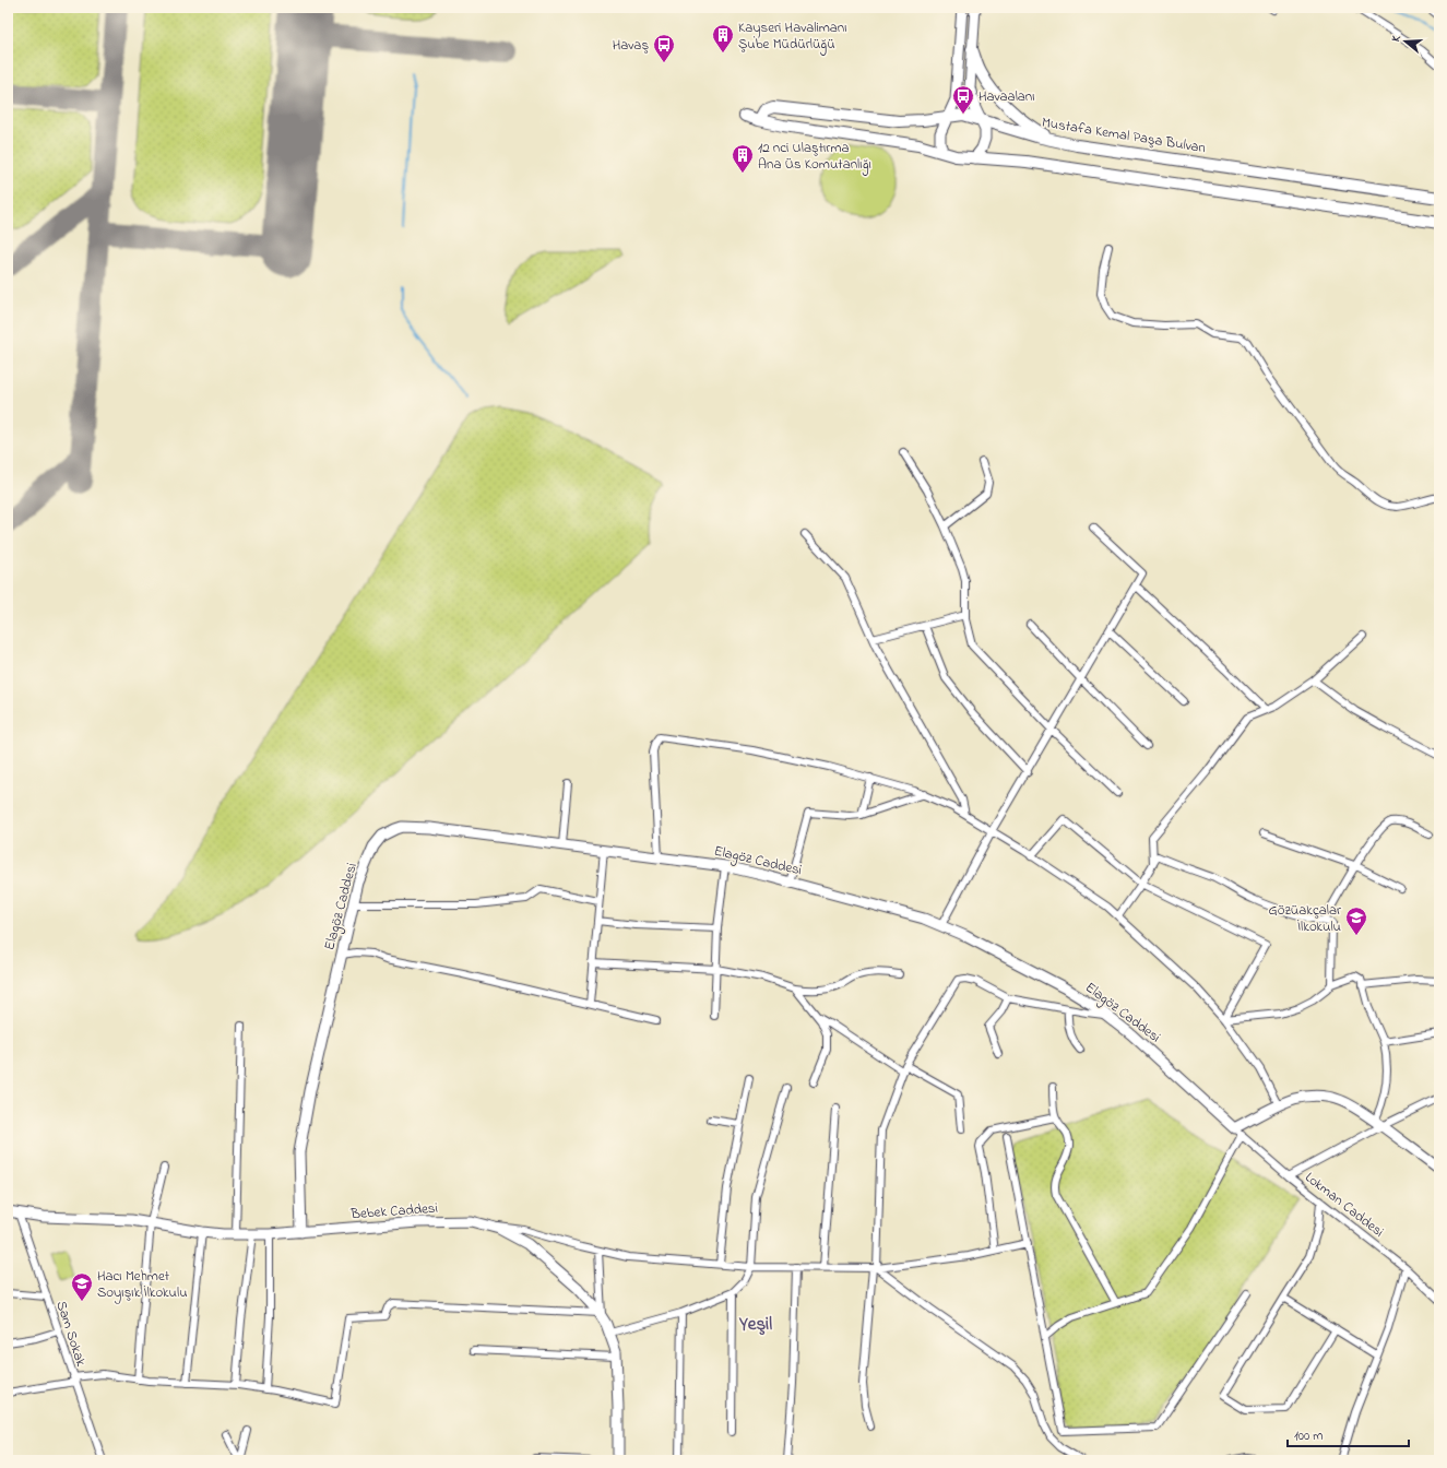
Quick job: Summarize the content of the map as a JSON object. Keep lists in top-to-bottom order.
{
  "streets": {
    "main road": ["Mustafa Kemal Paşa Bulvarı"],
    "street": [
      "Elagöz Caddesi",
      "Lokman Caddesi",
      "Bebek Caddesi",
      "Sam Sokak"
    ]
  },
  "crossings": [
    ["Elagöz Caddesi", "Lokman Caddesi"],
    ["Elagöz Caddesi", "Bebek Caddesi"],
    ["Bebek Caddesi", "Sam Sokak"]
  ],
  "districts": ["Yeşil"],
  "places": {
    "building": ["Kayseri Havalimanı Şube Müdürlüğü", "12 nci Ulaştırma Ana Üs Komutanlığı"],
    "bus stop": ["Havaş", "Havaalanı"],
    "school or university": ["Gözüakçalar İlkokulu", "Hacı Mehmet Soyışık İlkokulu"]
  },
  "scale_bar": "100 m",
  "north": "left"
}
